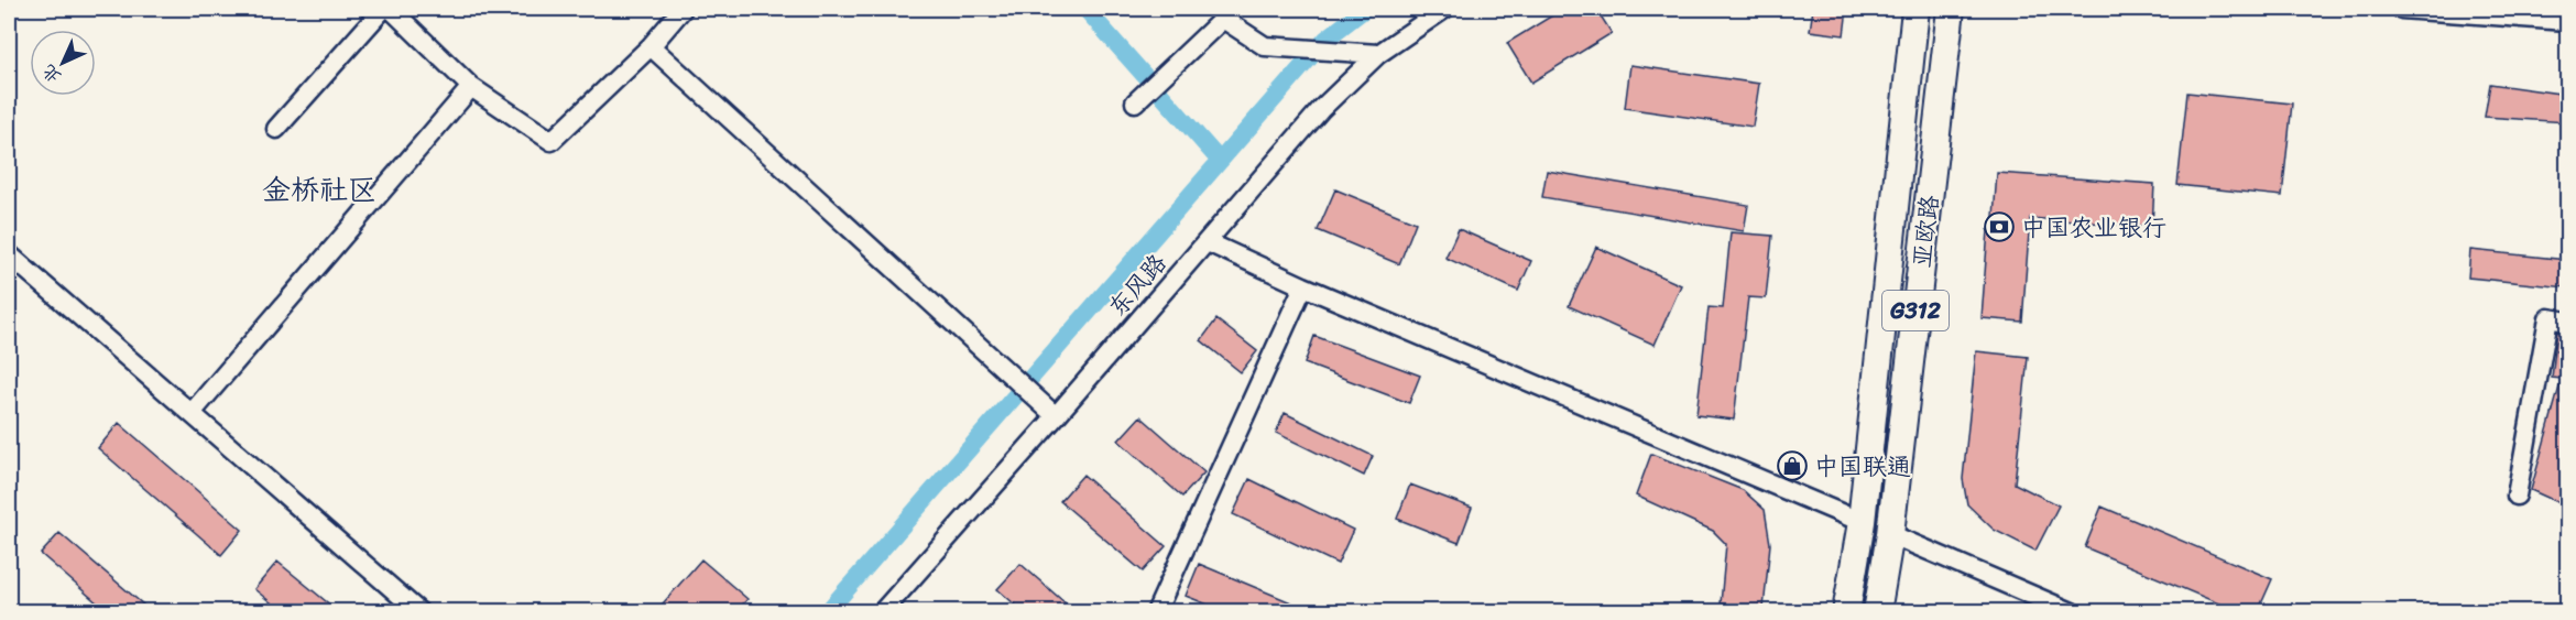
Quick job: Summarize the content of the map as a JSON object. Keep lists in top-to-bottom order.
{
  "streets": {
    "highway": ["亚欧路", "G312"],
    "street": ["东风路"]
  },
  "districts": ["金桥社区"],
  "places": {
    "bank": ["中国农业银行"],
    "shop": ["中国联通"]
  },
  "north": "bottom left"
}
